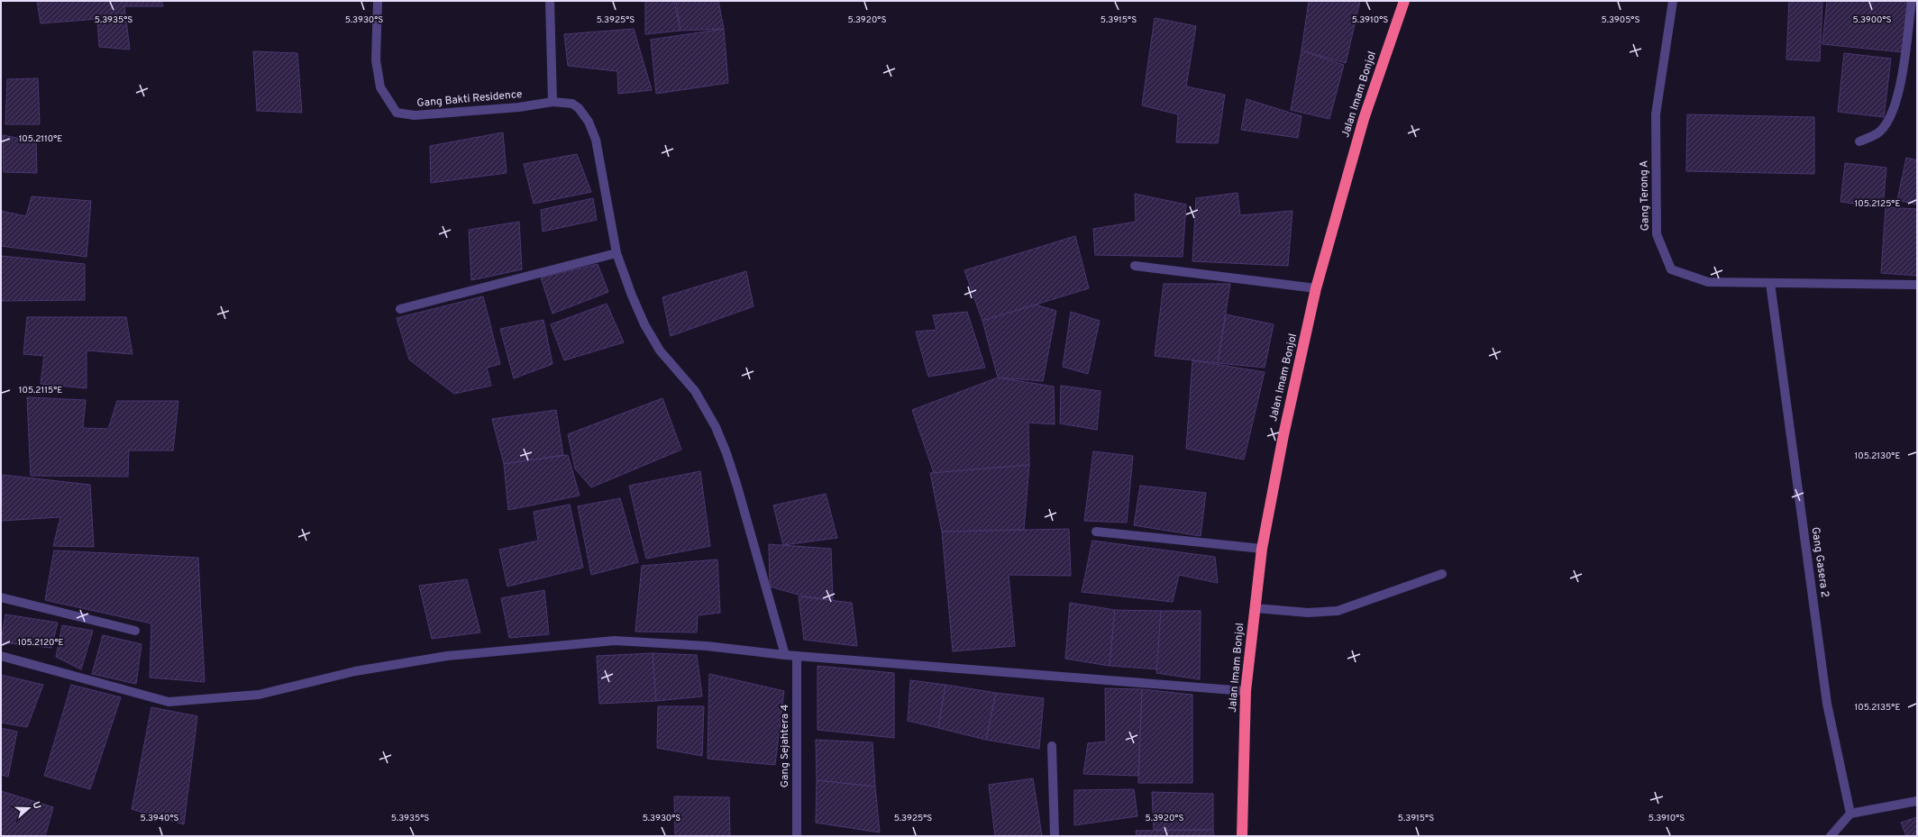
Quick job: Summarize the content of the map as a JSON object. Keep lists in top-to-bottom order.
{
  "streets": {
    "highway": ["Jalan Imam Bonjol"],
    "street": [
      "Gang Bakti Residence",
      "Gang Terong A",
      "Gang Gasera 2",
      "Gang Sejahtera 4"
    ]
  },
  "crossings": [
    ["Gang Terong A", "Gang Gasera 2"]
  ],
  "north": "right",
  "coordinates": [
    "5.3935°S",
    "5.3930°S",
    "5.3925°S",
    "5.3920°S",
    "5.3915°S",
    "5.3910°S",
    "5.3905°S",
    "5.3900°S",
    "105.2110°E",
    "105.2125°E",
    "105.2115°E",
    "105.2130°E",
    "105.2120°E",
    "105.2135°E",
    "5.3940°S"
  ]
}
